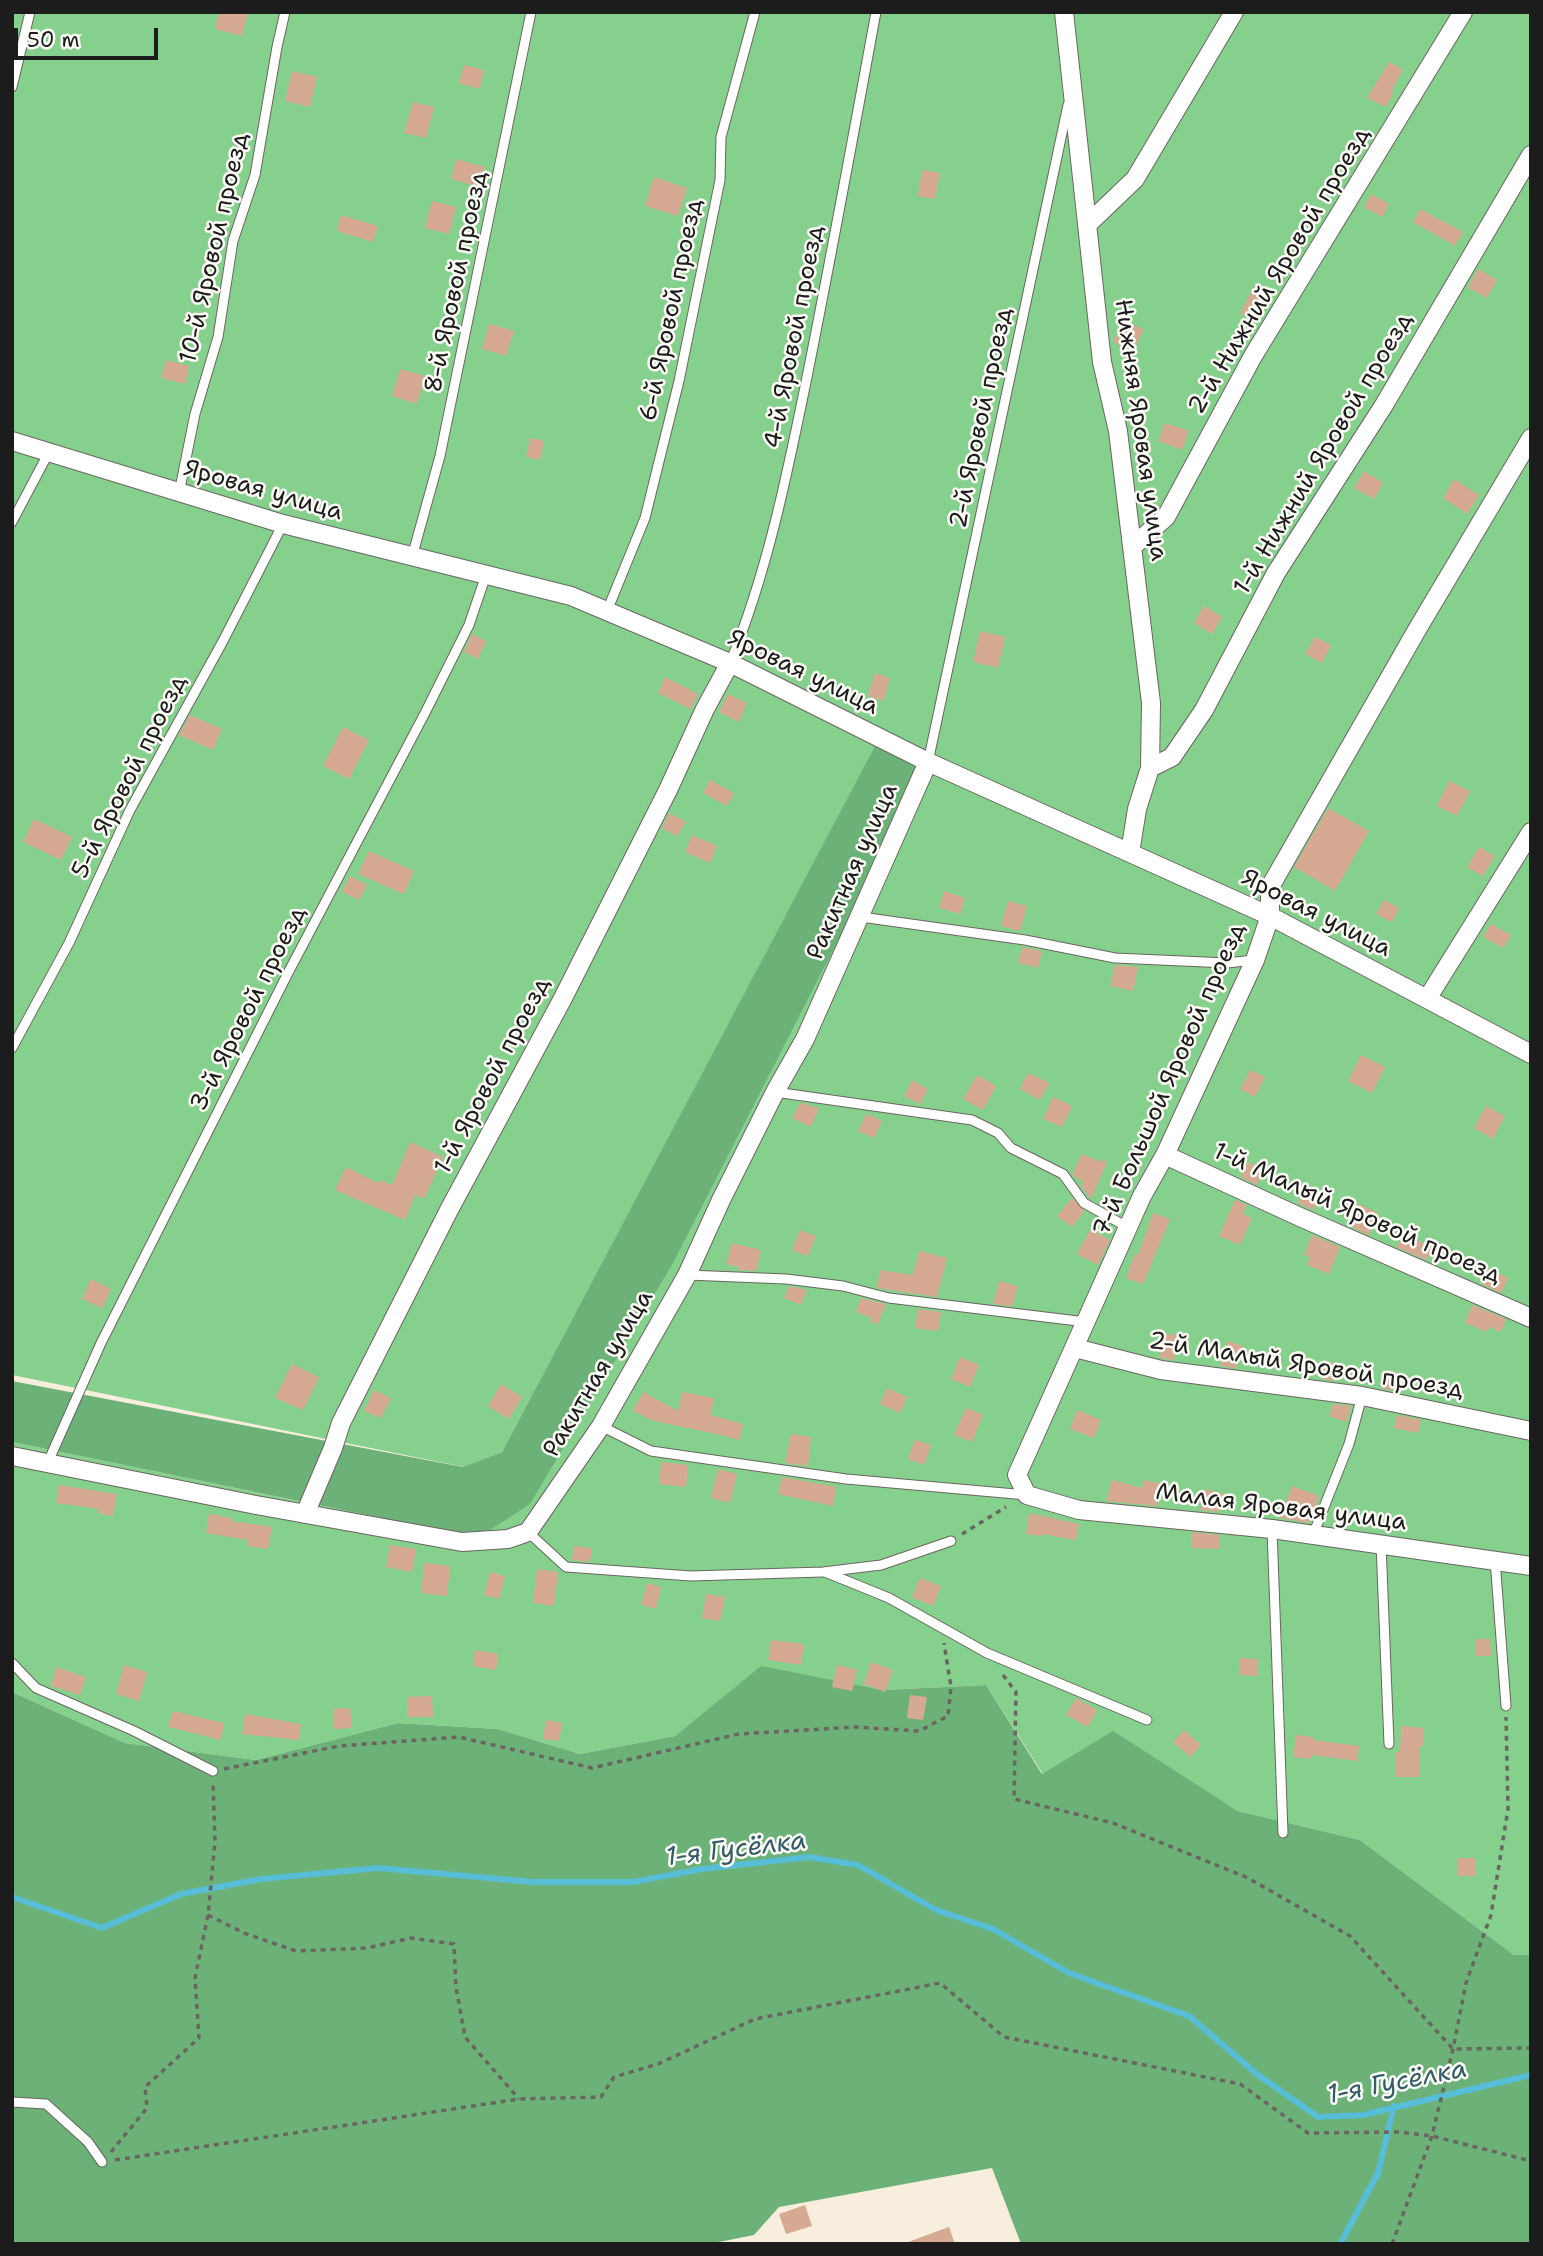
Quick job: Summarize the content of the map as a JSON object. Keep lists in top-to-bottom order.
{
  "streets": {
    "street": [
      "2-й Нижний Яровой проезд",
      "Нижняя Яровая улица",
      "1-й Нижний Яровой проезд",
      "Яровая улица",
      "Ракитная улица",
      "1-й Яровой проезд",
      "7-й Большой Яровой проезд",
      "1-й Малый Яровой проезд",
      "2-й Малый Яровой проезд",
      "Малая Яровая улица"
    ],
    "lane": [
      "10-й Яровой проезд",
      "8-й Яровой проезд",
      "6-й Яровой проезд",
      "4-й Яровой проезд",
      "2-й Яровой проезд",
      "5-й Яровой проезд",
      "3-й Яровой проезд"
    ]
  },
  "crossings": [
    ["10-й Яровой проезд", "Яровая улица"],
    ["2-й Нижний Яровой проезд", "Нижняя Яровая улица"],
    ["8-й Яровой проезд", "Яровая улица"],
    ["6-й Яровой проезд", "Яровая улица"],
    ["4-й Яровой проезд", "Яровая улица"],
    ["4-й Яровой проезд", "1-й Яровой проезд"],
    ["2-й Яровой проезд", "Нижняя Яровая улица"],
    ["2-й Яровой проезд", "Яровая улица"],
    ["2-й Яровой проезд", "Ракитная улица"],
    ["Нижняя Яровая улица", "1-й Нижний Яровой проезд"],
    ["Нижняя Яровая улица", "Яровая улица"],
    ["Яровая улица", "5-й Яровой проезд"],
    ["Яровая улица", "Ракитная улица"],
    ["Яровая улица", "3-й Яровой проезд"],
    ["Яровая улица", "1-й Яровой проезд"],
    ["Яровая улица", "7-й Большой Яровой проезд"],
    ["7-й Большой Яровой проезд", "1-й Малый Яровой проезд"],
    ["7-й Большой Яровой проезд", "2-й Малый Яровой проезд"],
    ["7-й Большой Яровой проезд", "Малая Яровая улица"]
  ],
  "water": ["1-я Гусёлка"],
  "scale_bar": "50 m"
}
